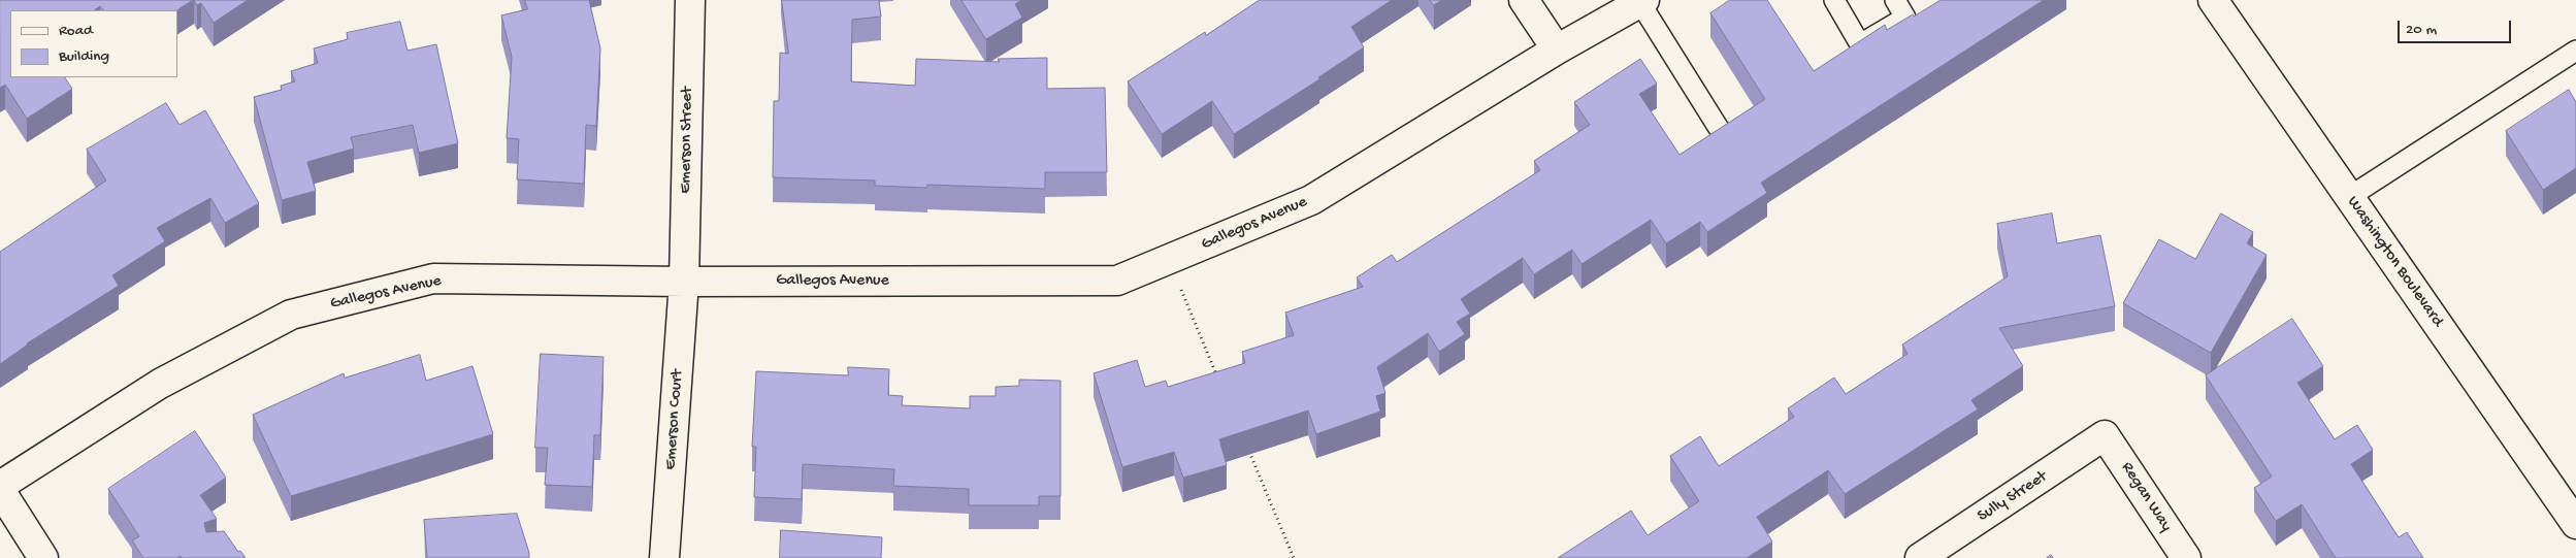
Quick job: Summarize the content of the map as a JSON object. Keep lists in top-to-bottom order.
{
  "streets": {
    "street": [
      "Emerson Street",
      "Gallegos Avenue",
      "Washington Boulevard",
      "Emerson Court",
      "Sully Street",
      "Regan Way"
    ]
  },
  "crossings": [
    ["Emerson Street", "Gallegos Avenue"],
    ["Emerson Street", "Emerson Court"],
    ["Gallegos Avenue", "Emerson Court"],
    ["Sully Street", "Regan Way"]
  ],
  "legend": ["Road", "Building"],
  "scale_bar": "20 m"
}
